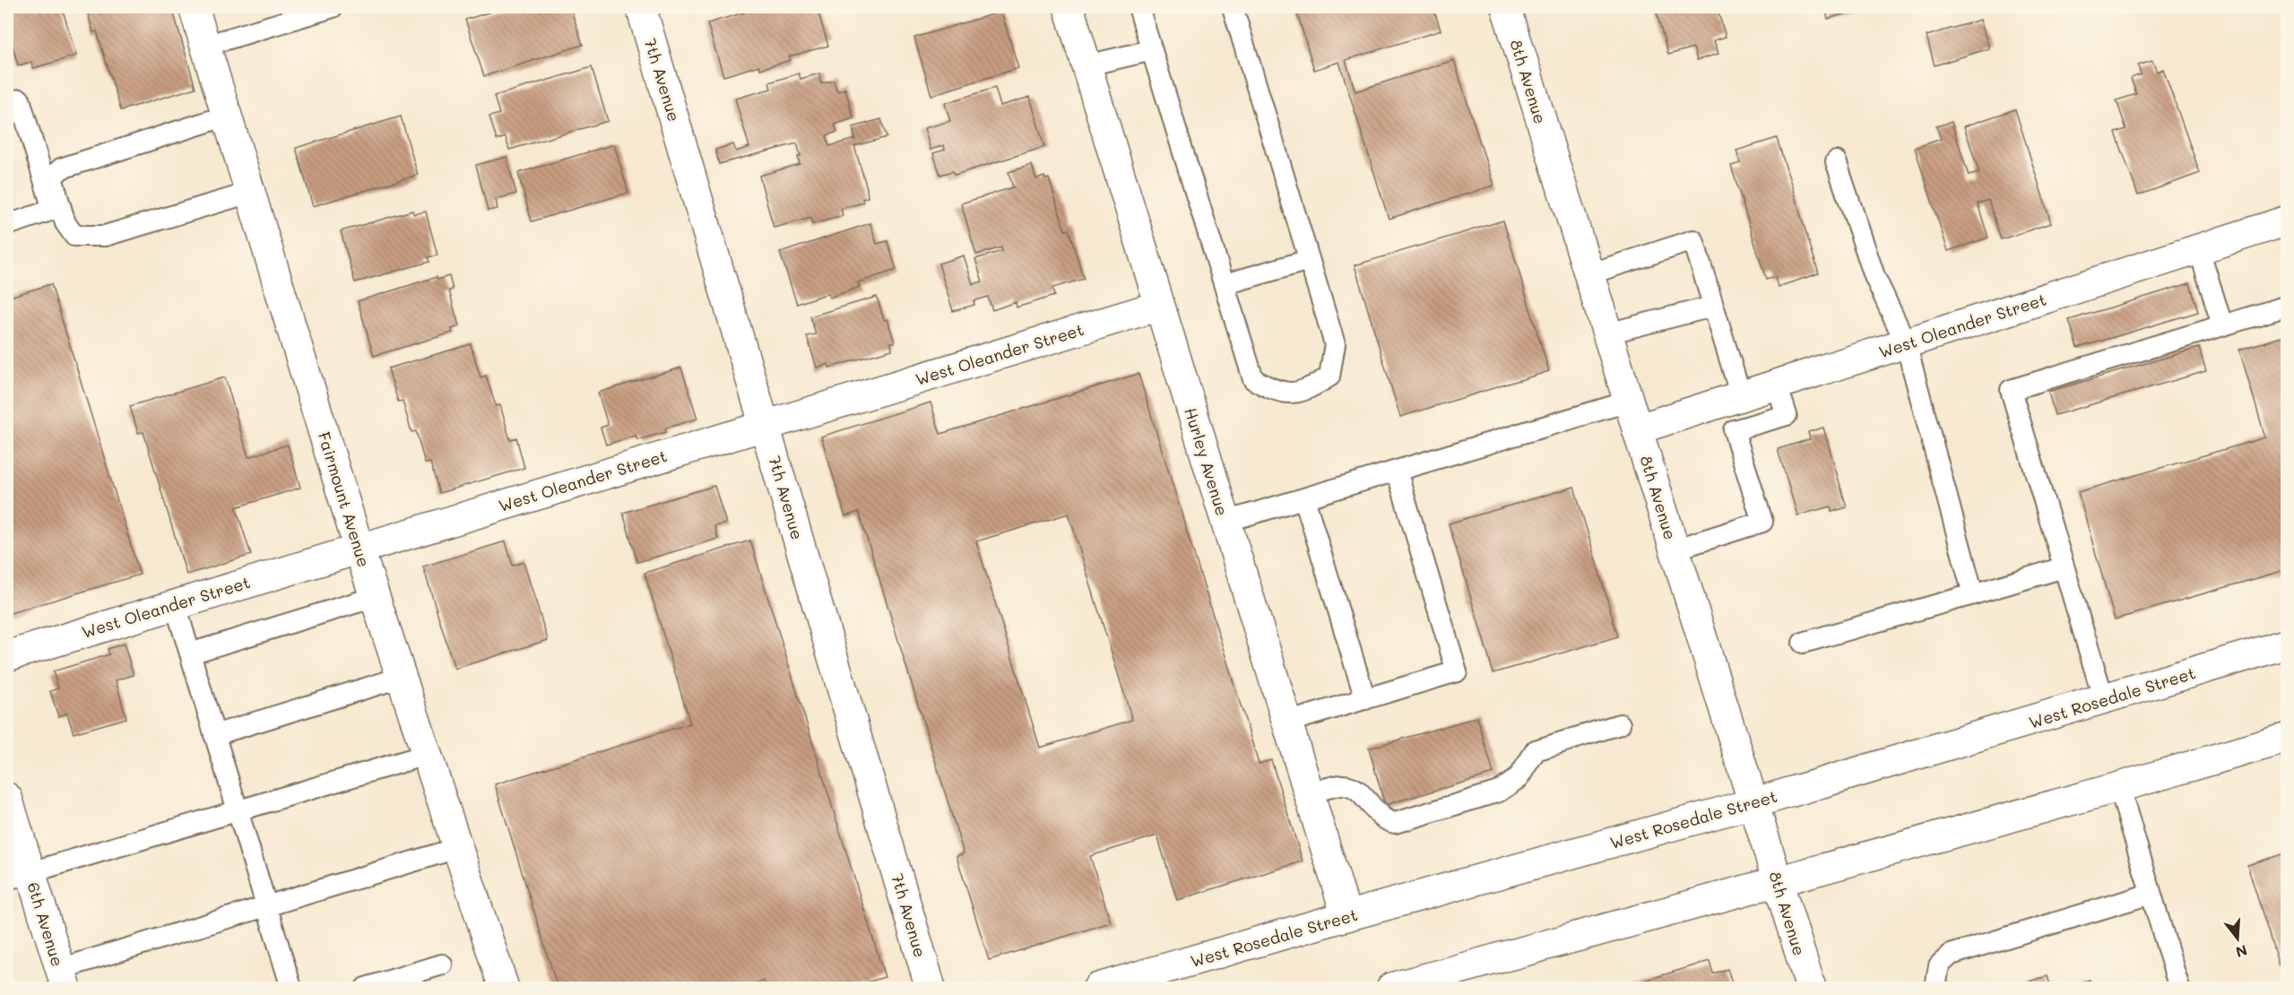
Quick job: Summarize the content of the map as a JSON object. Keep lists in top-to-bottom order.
{
  "streets": {
    "street": [
      "7th Avenue",
      "8th Avenue",
      "West Oleander Street",
      "Hurley Avenue",
      "Fairmount Avenue",
      "West Rosedale Street",
      "6th Avenue"
    ]
  },
  "crossings": [
    ["7th Avenue", "West Oleander Street"],
    ["8th Avenue", "West Oleander Street"],
    ["8th Avenue", "West Rosedale Street"],
    ["West Oleander Street", "Hurley Avenue"],
    ["West Oleander Street", "Fairmount Avenue"],
    ["Hurley Avenue", "West Rosedale Street"]
  ],
  "north": "bottom"
}
